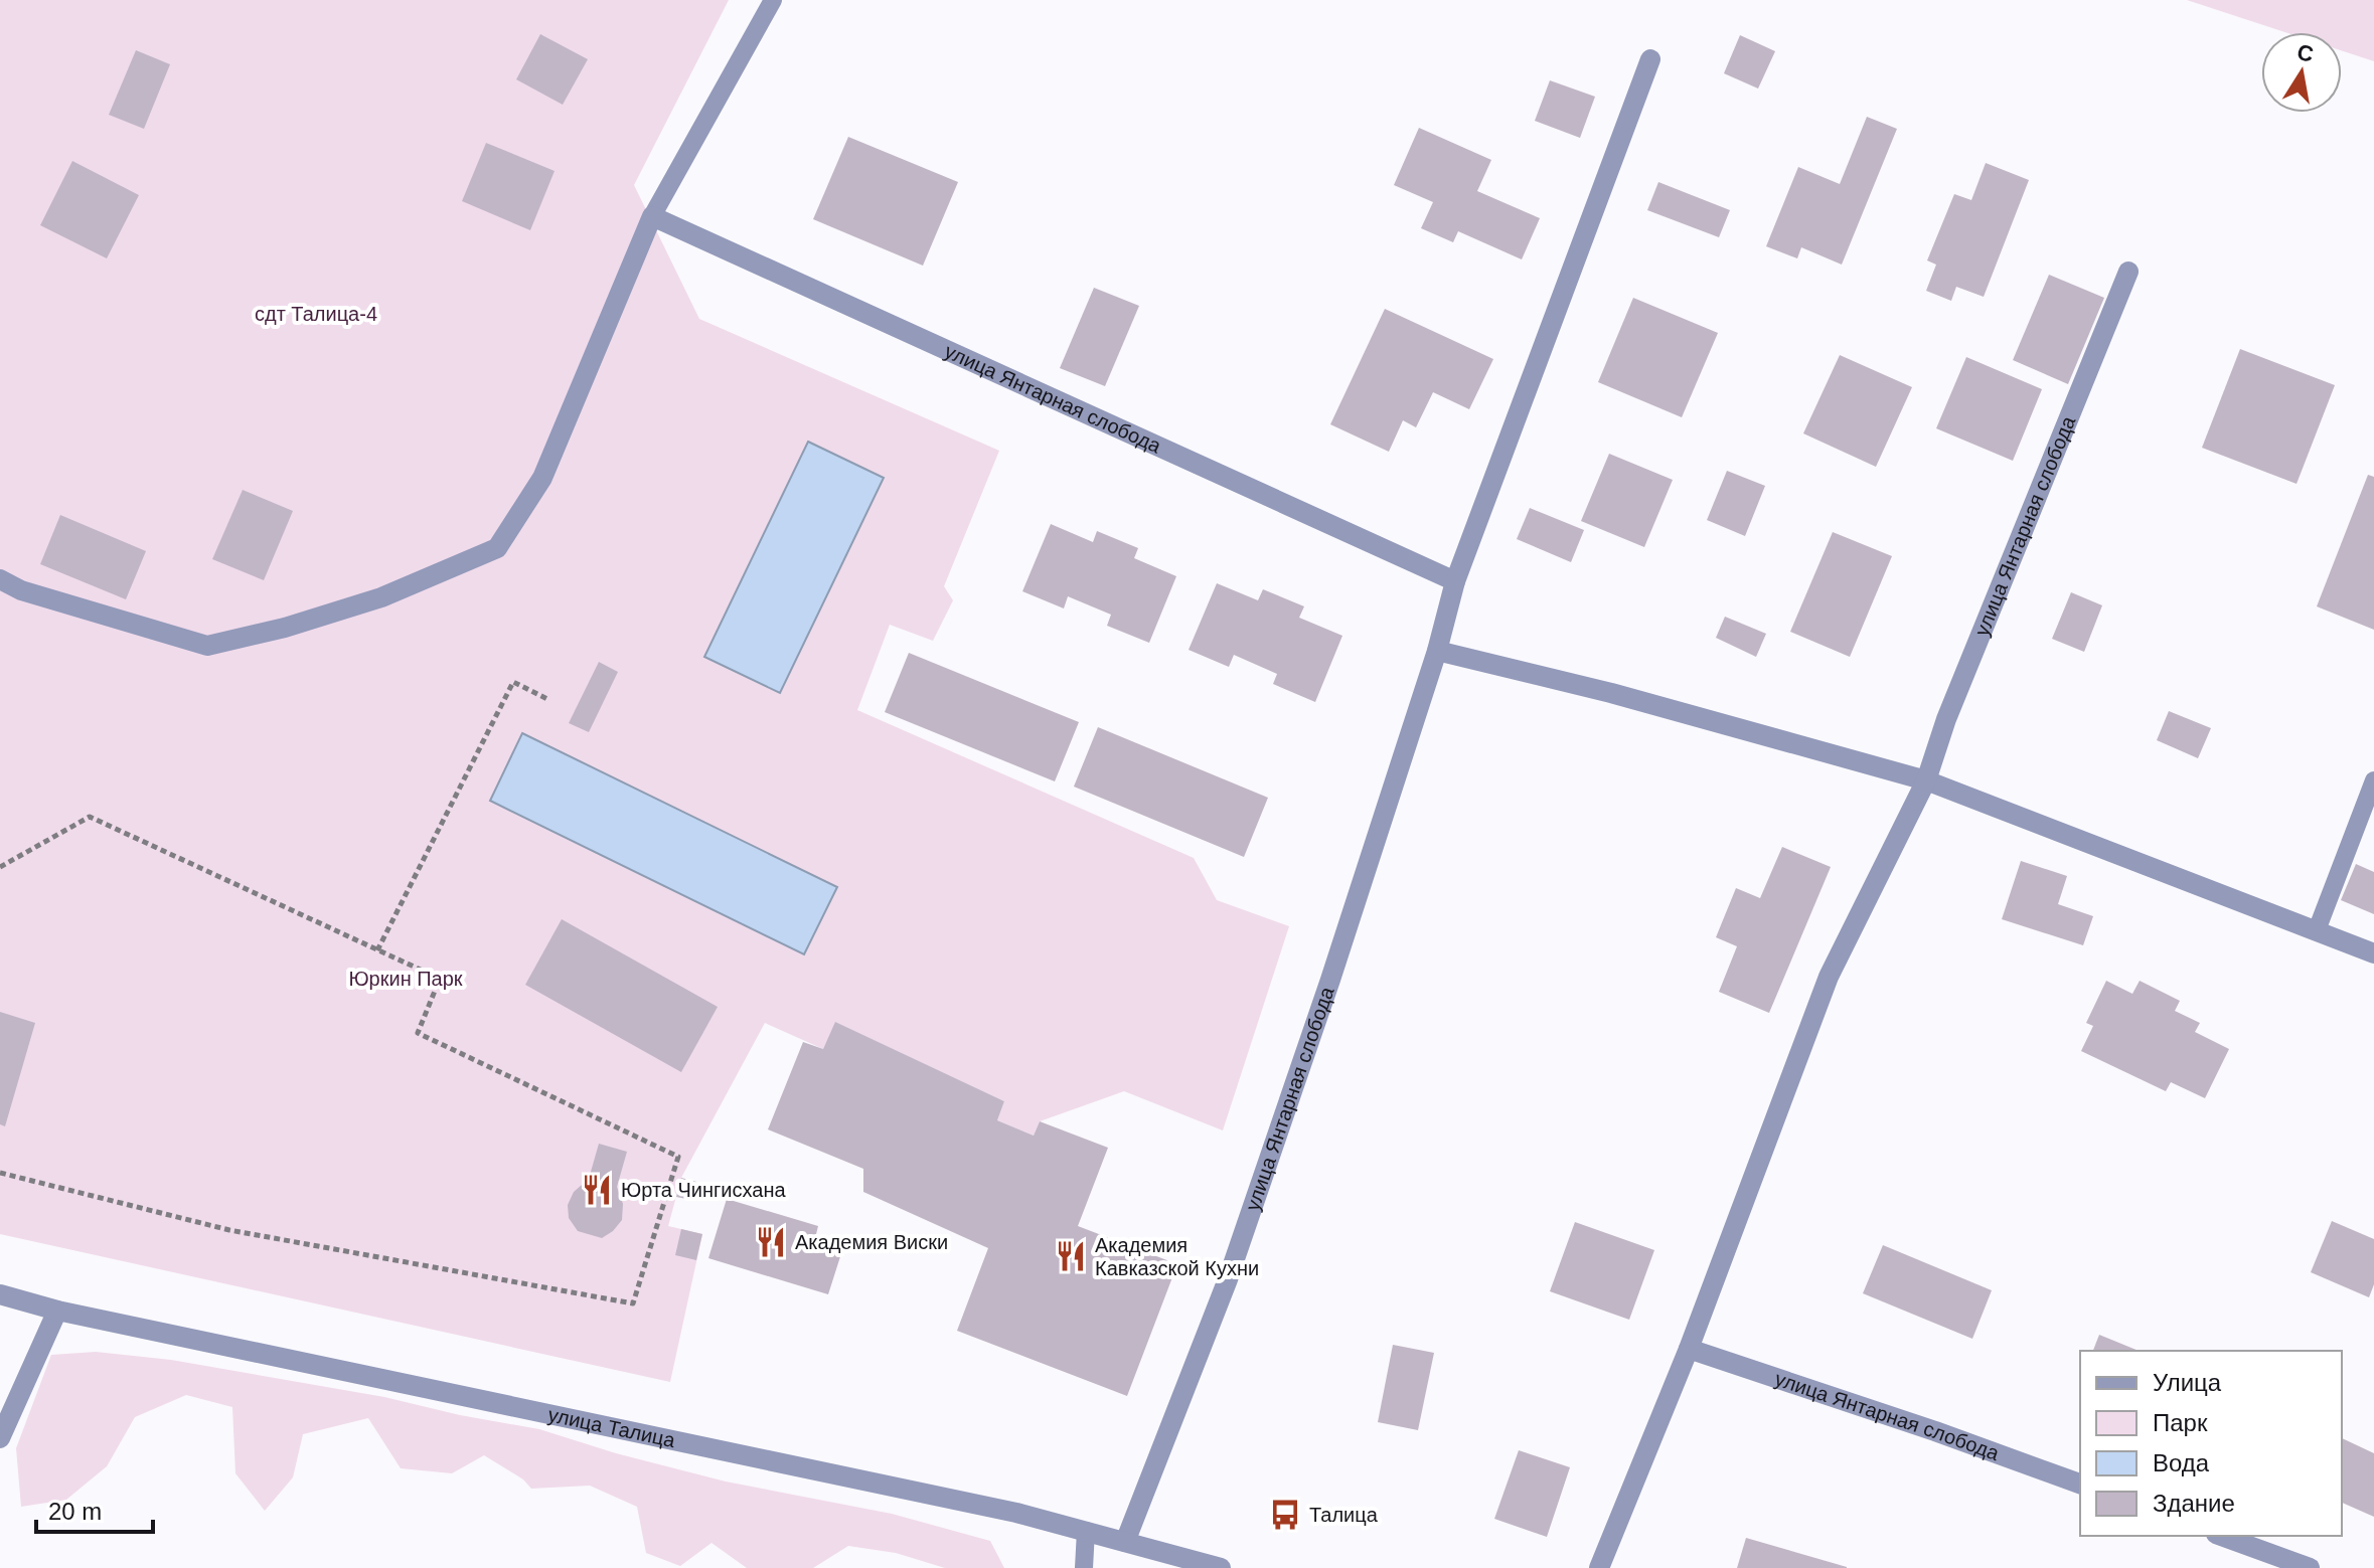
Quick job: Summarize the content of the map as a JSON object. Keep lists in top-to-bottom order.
{
  "streets": {
    "street": ["улица Янтарная слобода", "улица Талица"]
  },
  "crossings": [
    ["улица Янтарная слобода", "улица Талица"]
  ],
  "parks": ["сдт Талица-4", "Юркин Парк"],
  "places": {
    "restaurant": ["Юрта Чингисхана", "Академия Виски", "Академия Кавказской Кухни"],
    "bus stop": ["Талица"]
  },
  "legend": [
    "Улица",
    "Парк",
    "Вода",
    "Здание"
  ],
  "scale_bar": "20 m",
  "north": "top"
}
